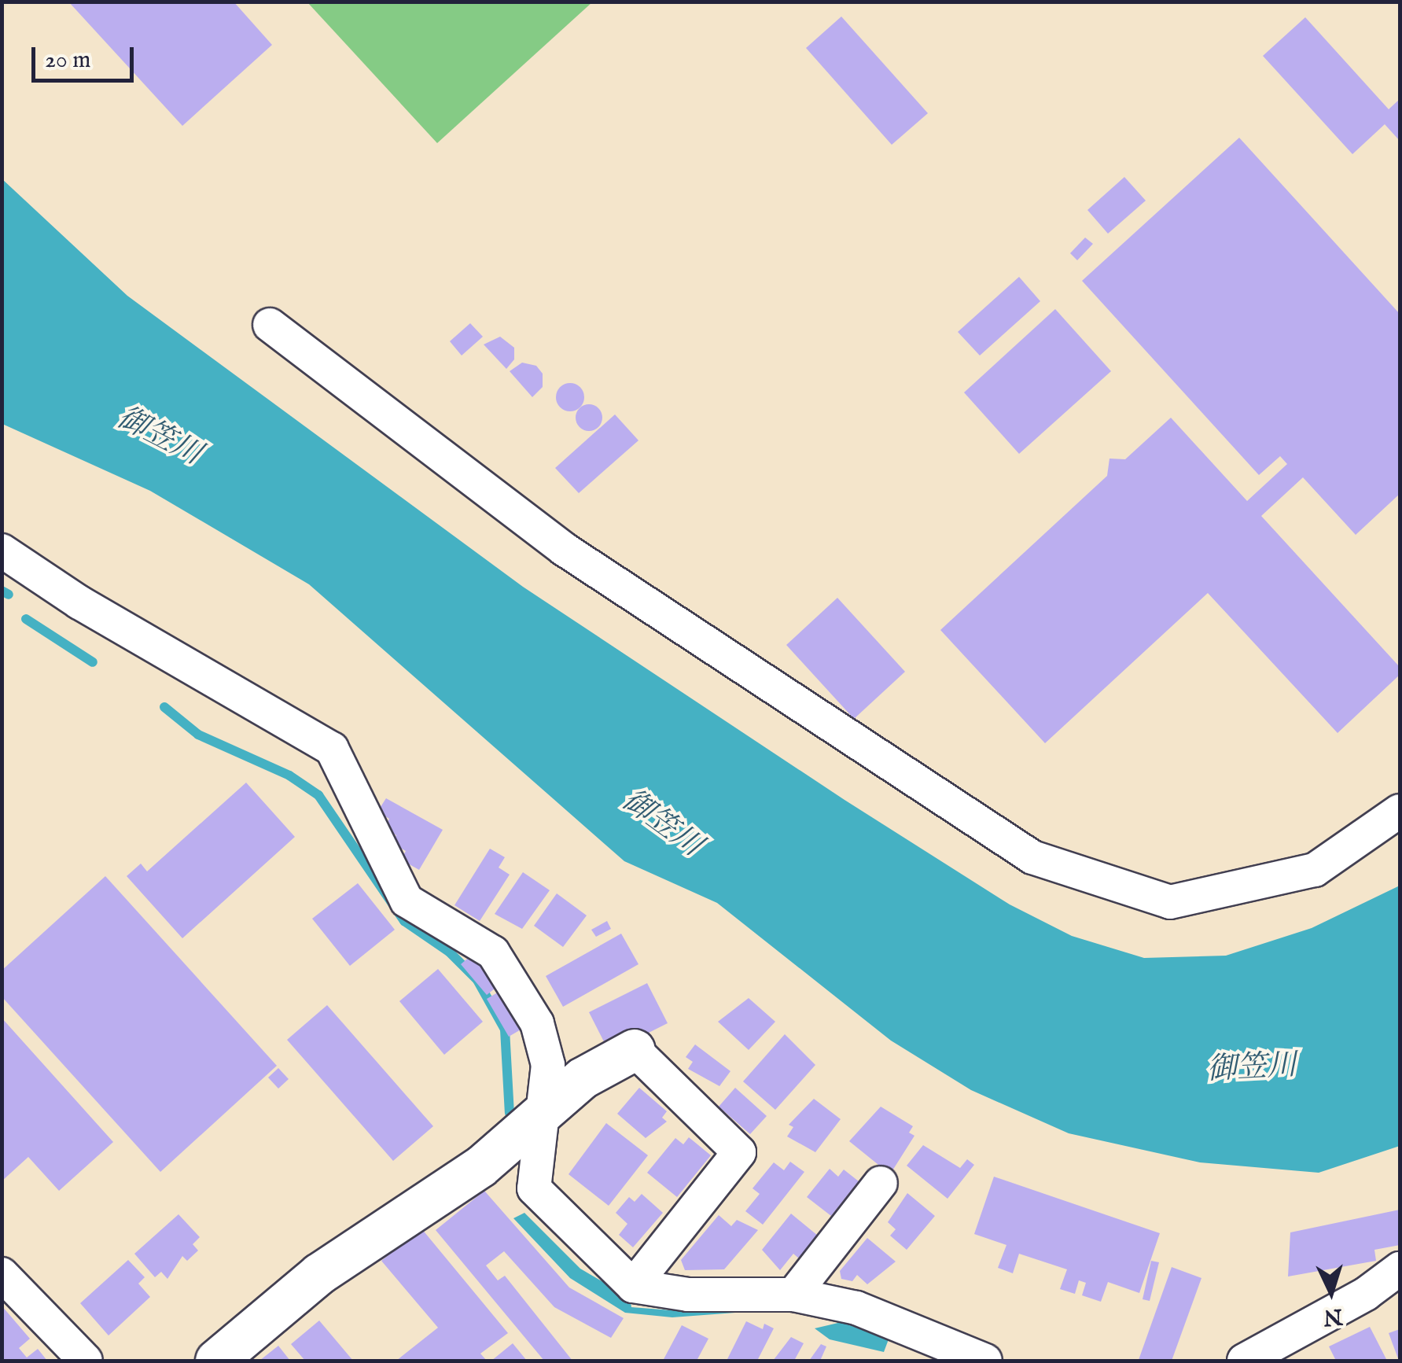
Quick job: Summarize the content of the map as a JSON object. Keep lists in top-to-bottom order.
{
  "water": ["御笠川"],
  "scale_bar": "20 m",
  "north": "bottom"
}
